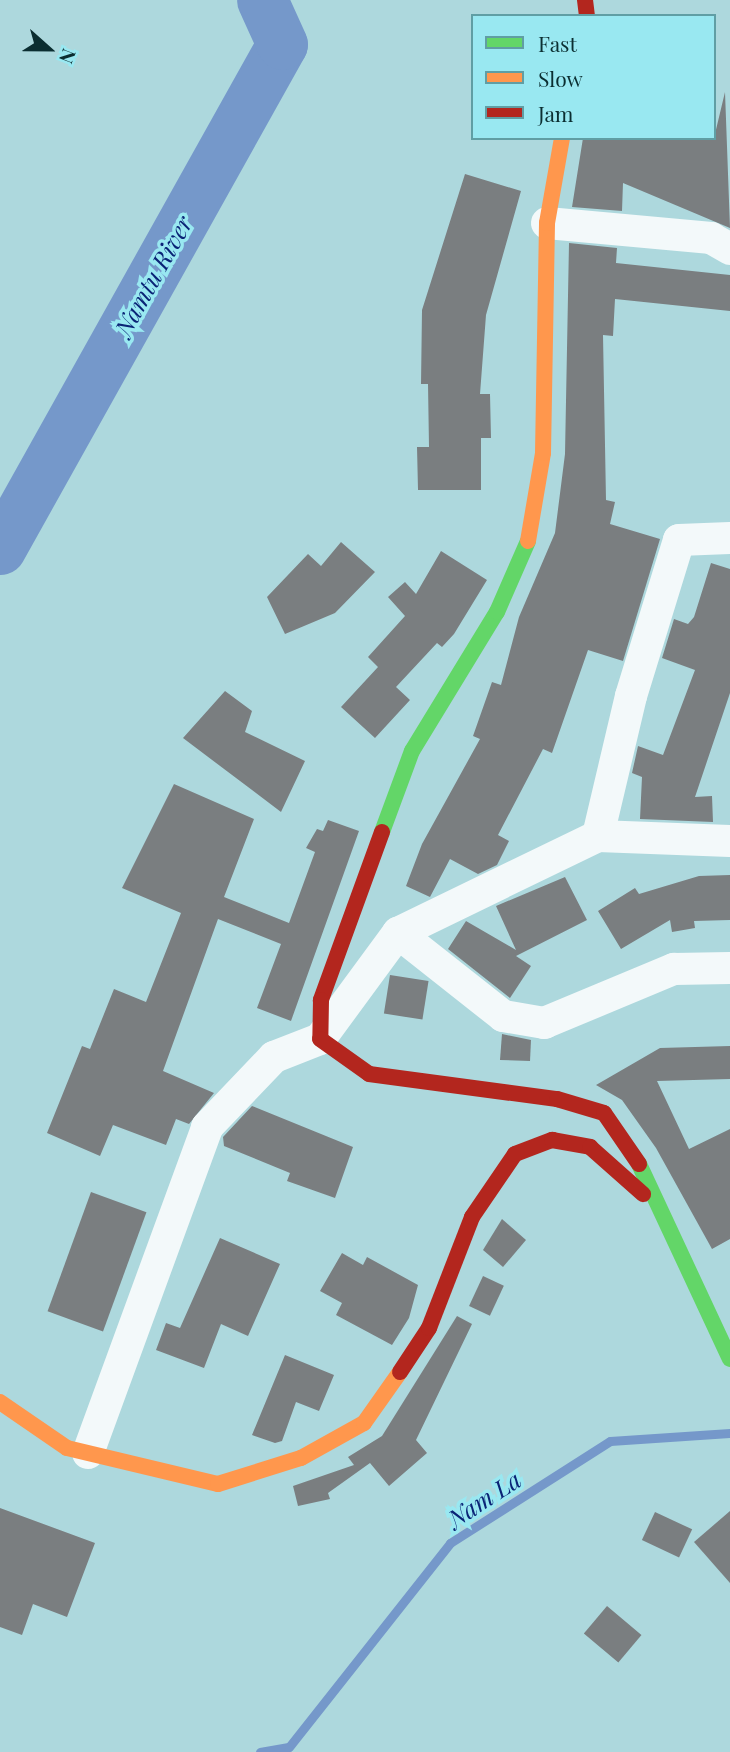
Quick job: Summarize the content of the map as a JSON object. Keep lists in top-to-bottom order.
{
  "water": ["Namtu River", "Nam La"],
  "legend": ["Fast", "Slow", "Jam"],
  "north": "right"
}
